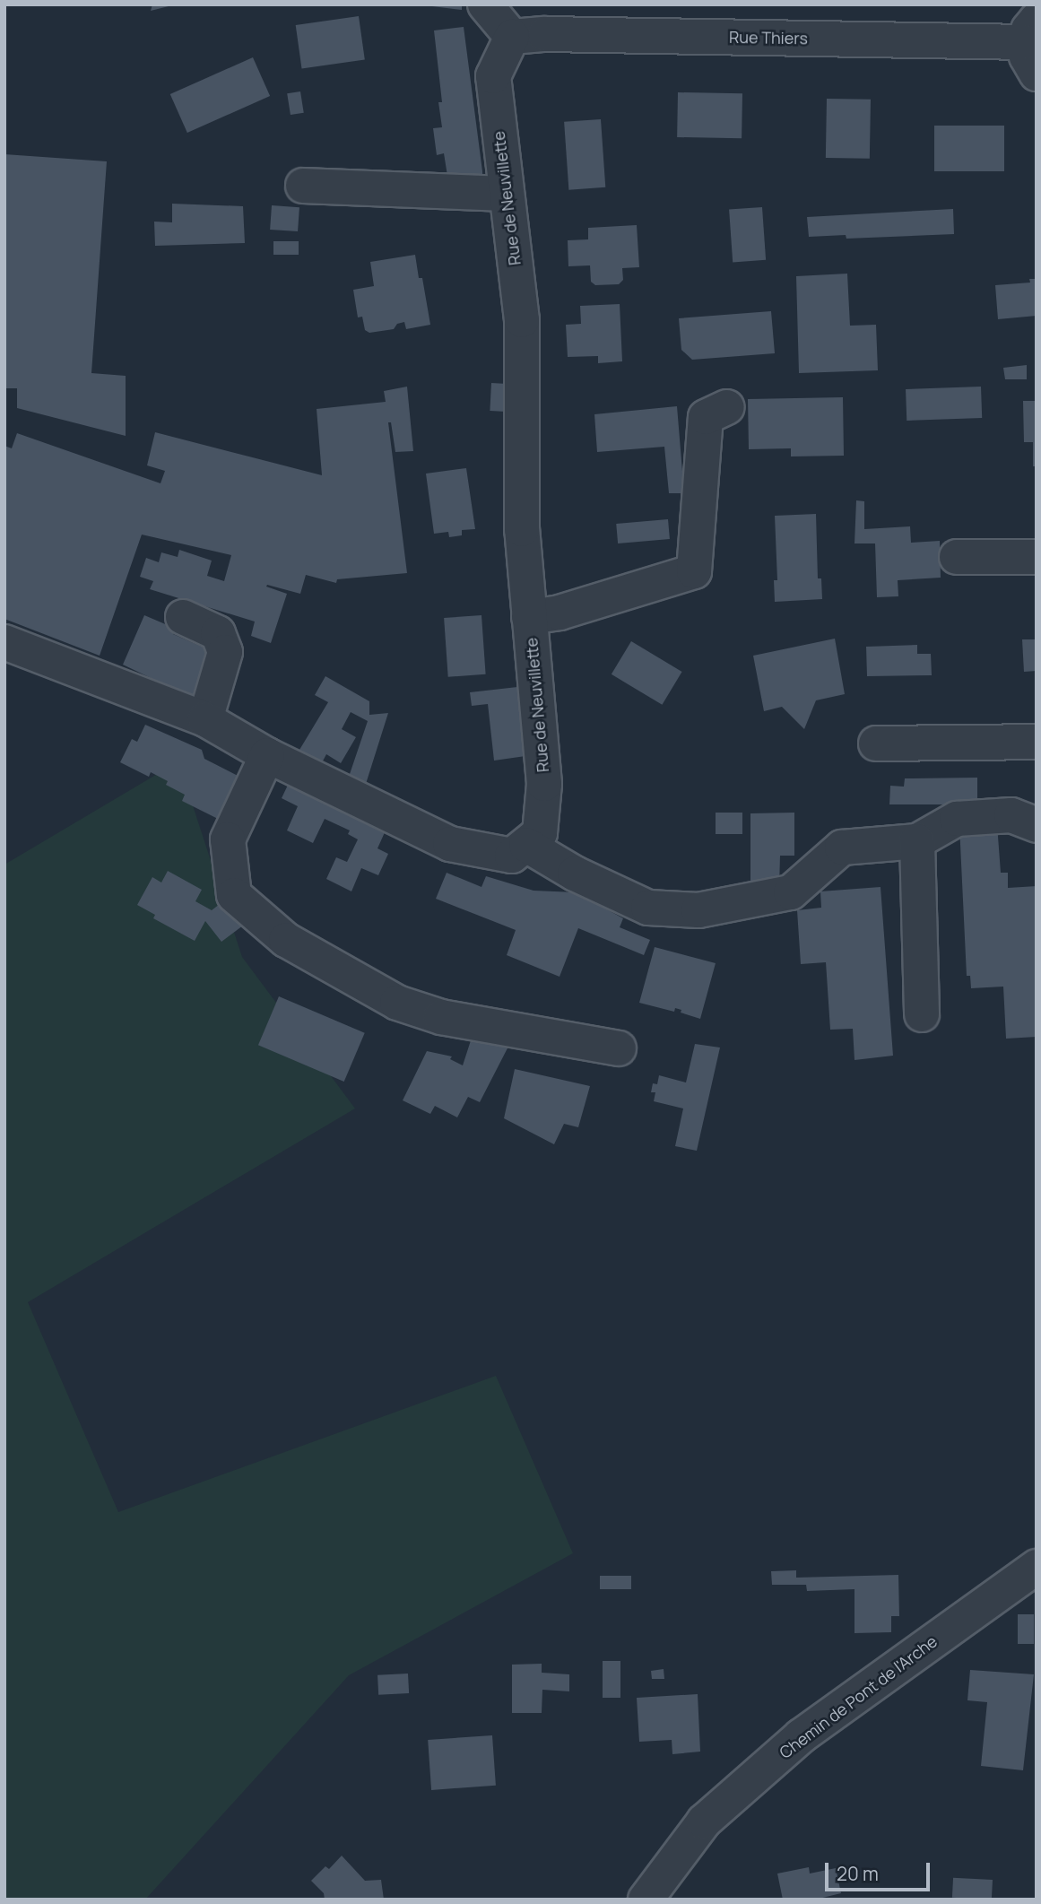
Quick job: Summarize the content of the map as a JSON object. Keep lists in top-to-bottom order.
{
  "streets": {
    "street": ["Rue Thiers", "Rue de Neuvillette", "Chemin de Pont de l'Arche"]
  },
  "crossings": [
    ["Rue Thiers", "Rue de Neuvillette"]
  ],
  "scale_bar": "20 m"
}
